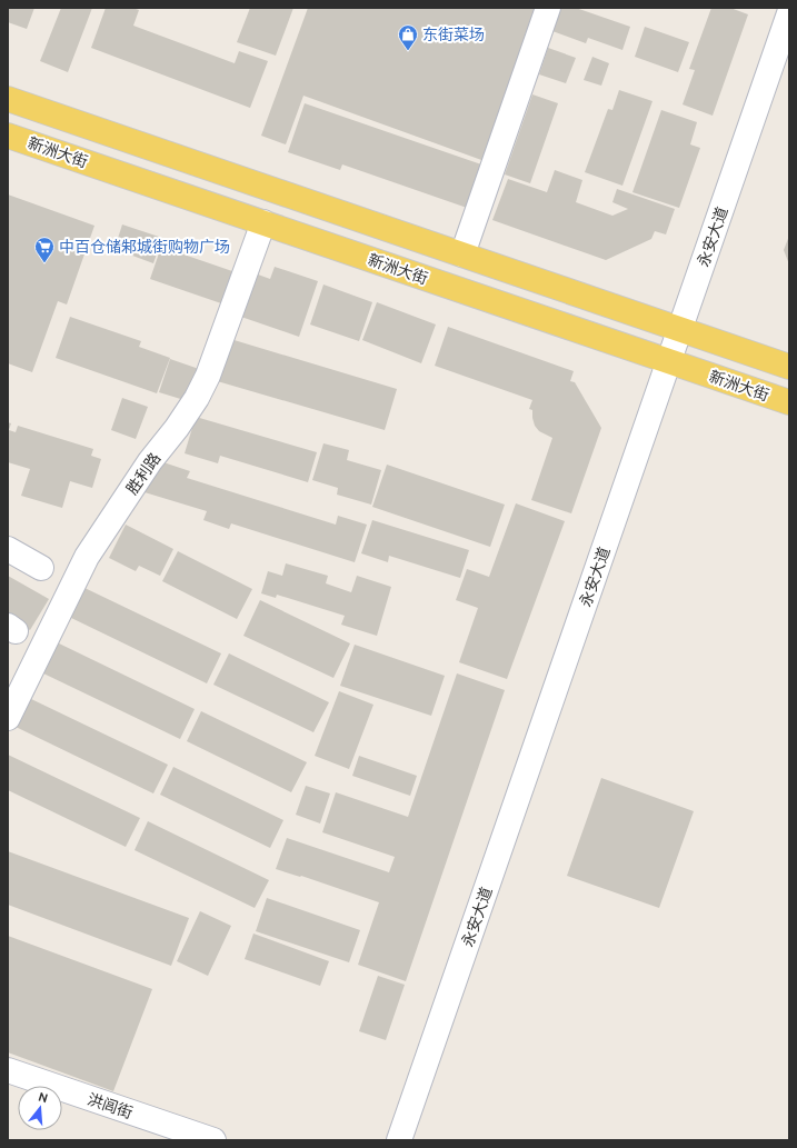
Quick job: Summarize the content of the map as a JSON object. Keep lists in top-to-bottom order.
{
  "streets": {
    "main road": ["新洲大街"],
    "street": ["永安大道", "胜利路", "洪闾街"]
  },
  "crossings": [
    ["新洲大街", "永安大道"],
    ["新洲大街", "胜利路"]
  ],
  "places": {
    "shop": ["东街菜场"],
    "supermarket": ["中百仓储邾城街购物广场"]
  },
  "north": "top"
}
